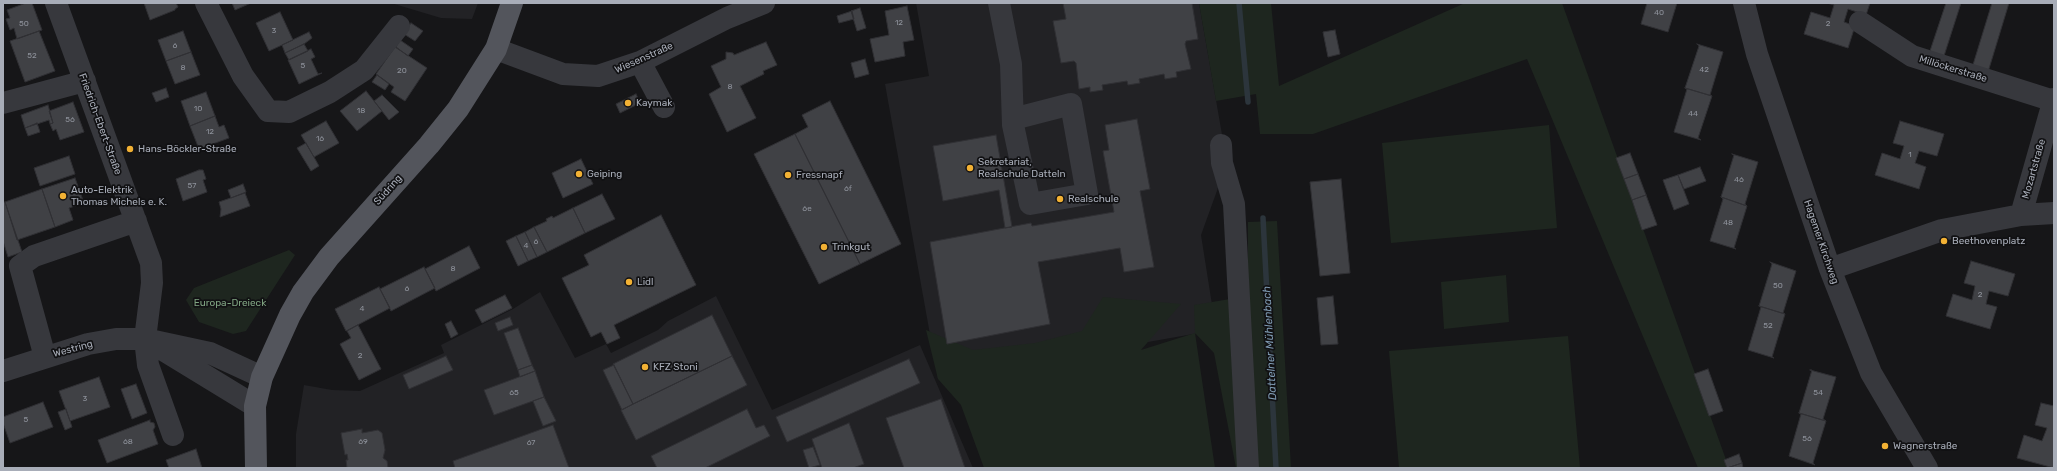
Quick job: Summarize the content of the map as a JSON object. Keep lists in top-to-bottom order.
{
  "streets": {
    "main road": ["Südring"],
    "street": [
      "Wiesenstraße",
      "Millöckerstraße",
      "Friedrich-Ebert-Straße",
      "Mozartstraße",
      "Hagemer Kirchweg",
      "Westring"
    ]
  },
  "crossings": [
    ["Wiesenstraße", "Südring"],
    ["Millöckerstraße", "Mozartstraße"],
    ["Friedrich-Ebert-Straße", "Westring"],
    ["Südring", "Westring"]
  ],
  "water": ["Dattelner Mühlenbach"],
  "parks": ["Europa-Dreieck"],
  "places": [
    "Kaymak",
    "Hans-Böckler-Straße",
    "Sekretariat, Realschule Datteln",
    "Geiping",
    "Fressnapf",
    "Auto-Elektrik Thomas Michels e. K.",
    "Realschule",
    "Beethovenplatz",
    "Trinkgut",
    "Lidl",
    "KFZ Stoni",
    "Wagnerstraße"
  ],
  "house_numbers": [
    "40",
    "12",
    "50",
    "2",
    "3",
    "6",
    "52",
    "5",
    "8",
    "42",
    "20",
    "8",
    "10",
    "18",
    "44",
    "56",
    "12",
    "16",
    "1",
    "46",
    "57",
    "6f",
    "6e",
    "48",
    "6",
    "4",
    "8",
    "50",
    "6",
    "2",
    "4",
    "52",
    "2",
    "65",
    "54",
    "3",
    "5",
    "56",
    "68",
    "69",
    "67"
  ]
}
